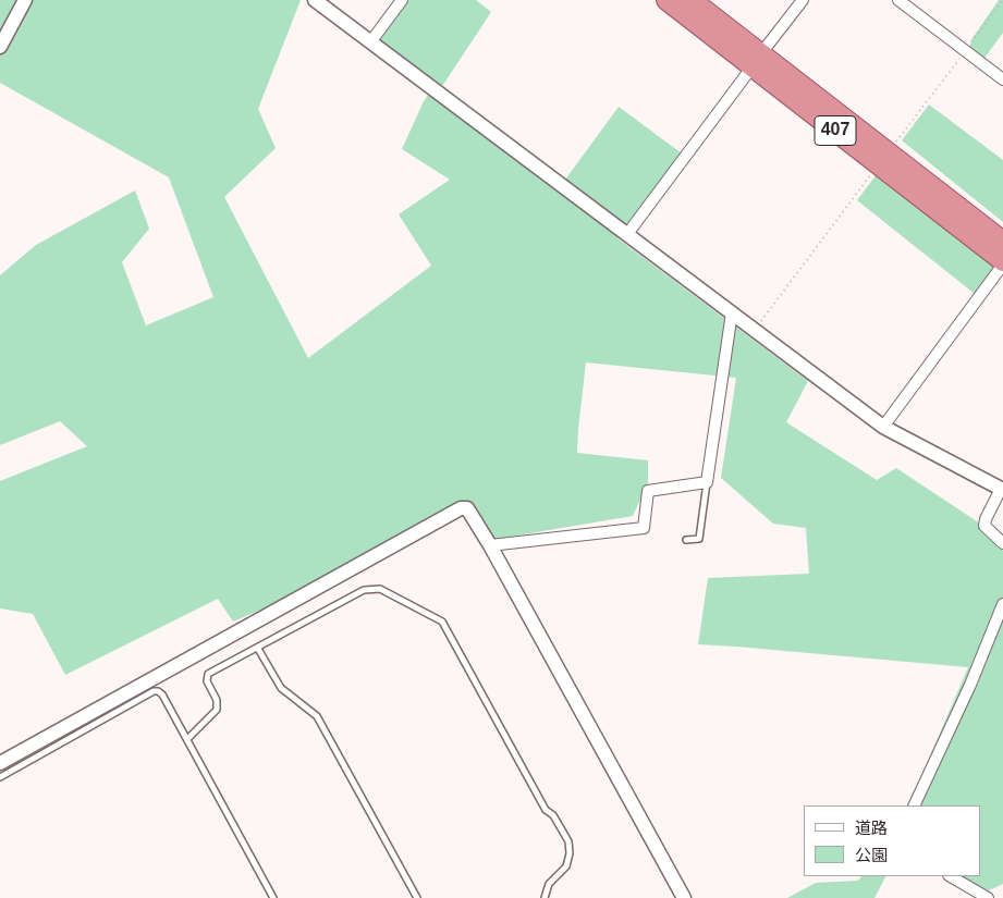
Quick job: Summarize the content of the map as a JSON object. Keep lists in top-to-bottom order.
{
  "streets": {
    "highway": ["407"]
  },
  "legend": ["道路", "公園"]
}
